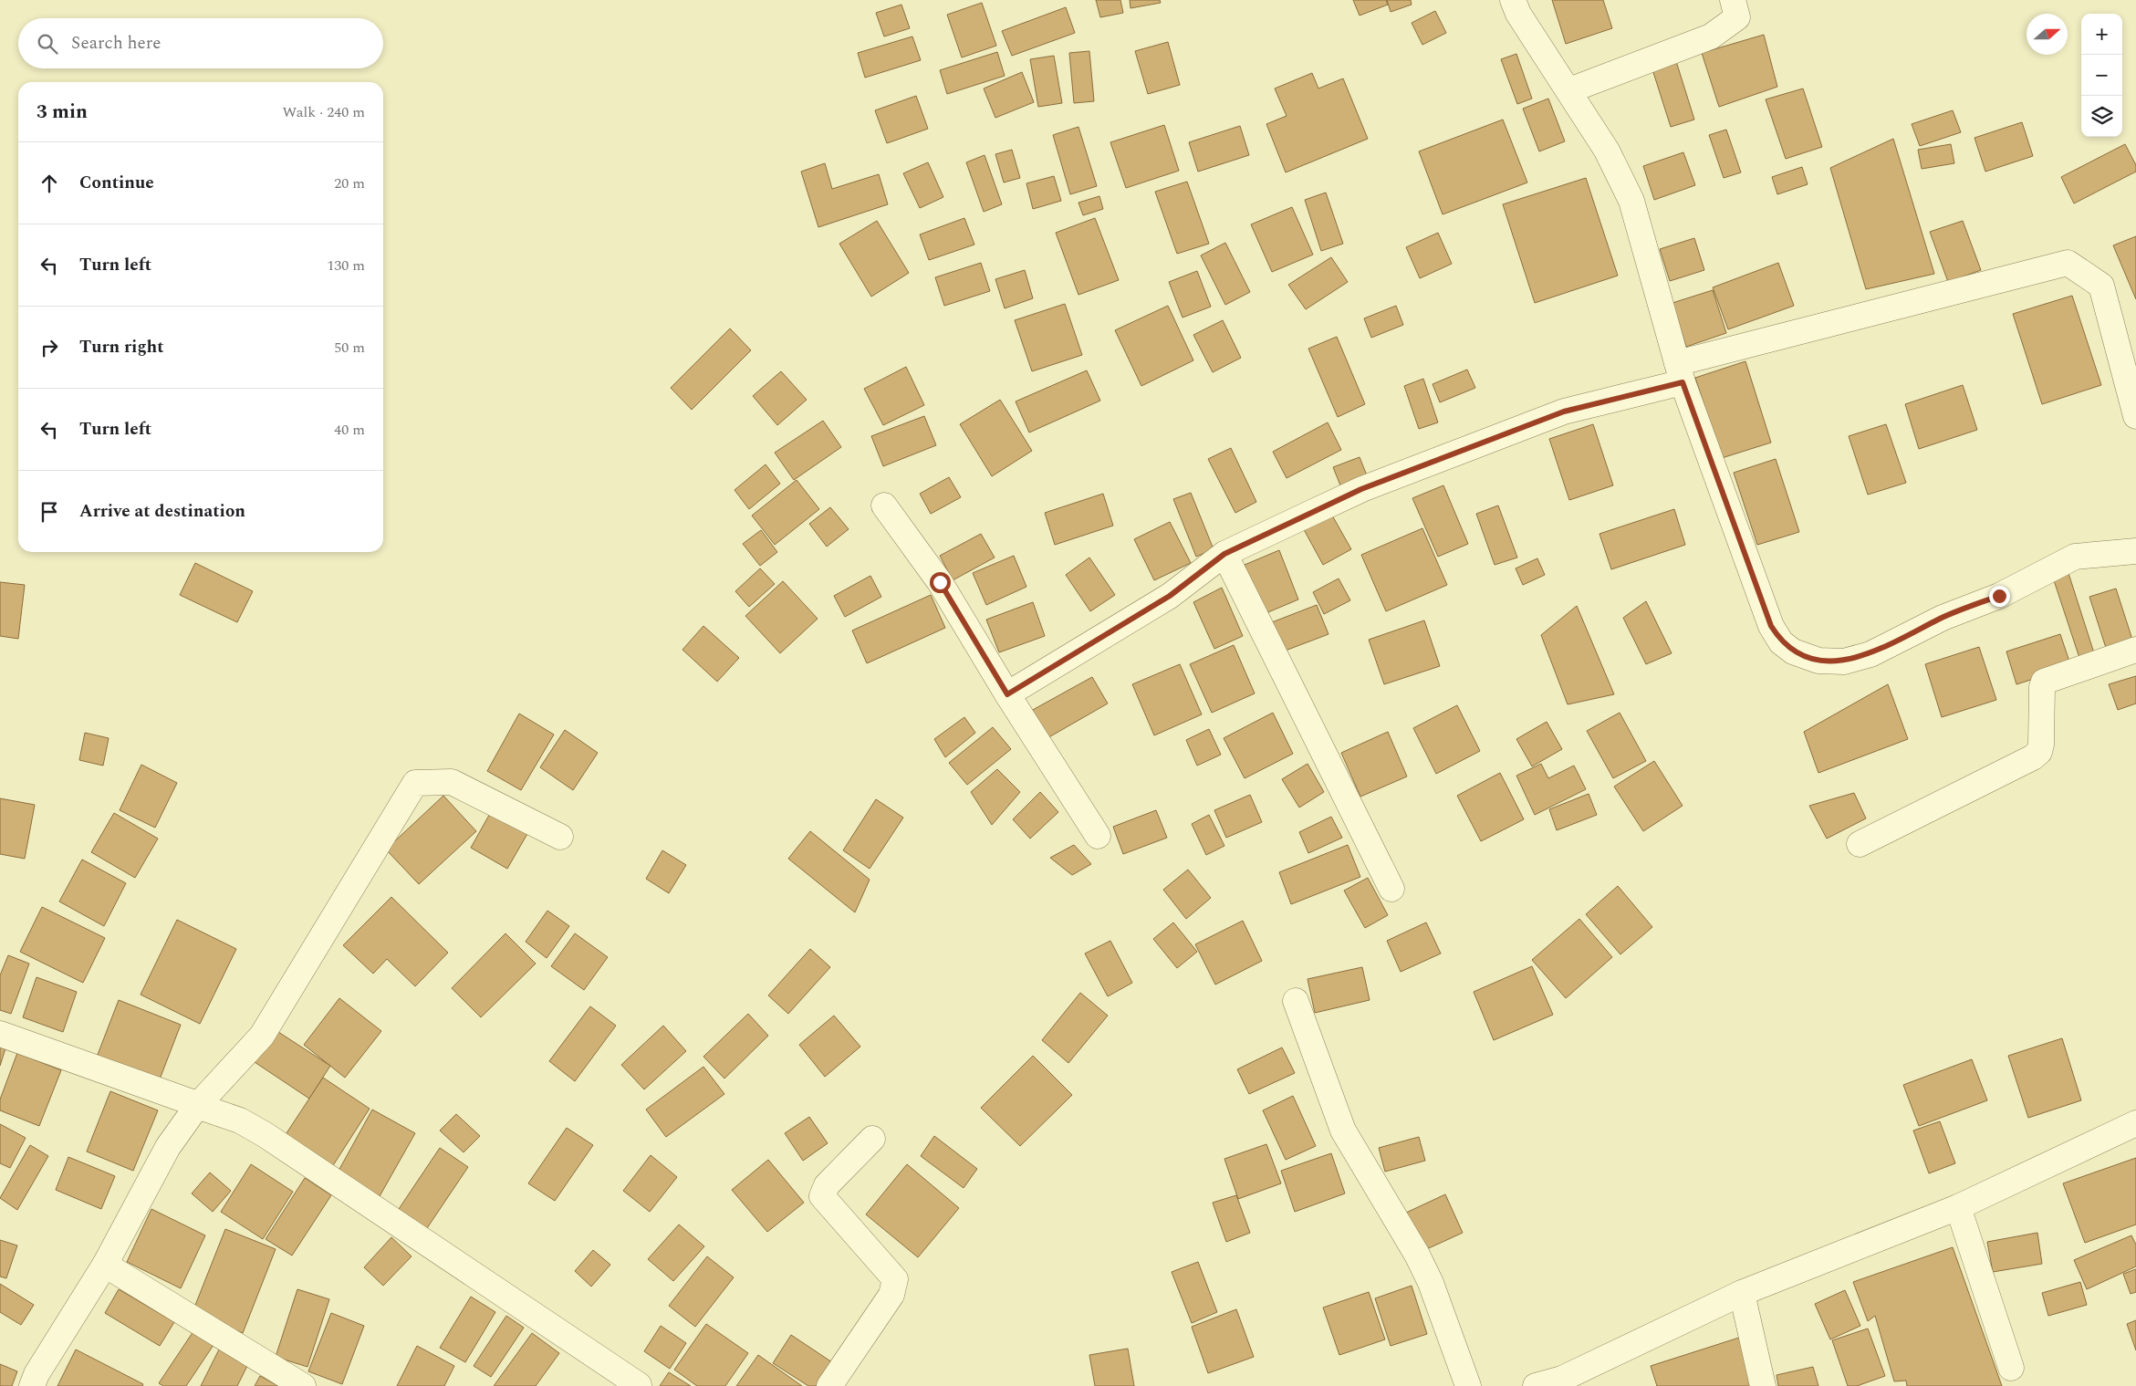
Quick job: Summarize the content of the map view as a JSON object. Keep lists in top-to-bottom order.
{
  "north": "right",
  "page": {
    "map_buttons": ["+", "−"],
    "search": "Search here",
    "heading": ["3 min", "Walk · 240 m"],
    "list": [
      ["Continue", "20 m"],
      ["Turn left", "130 m"],
      ["Turn right", "50 m"],
      ["Turn left", "40 m"],
      "Arrive at destination"
    ]
  }
}
